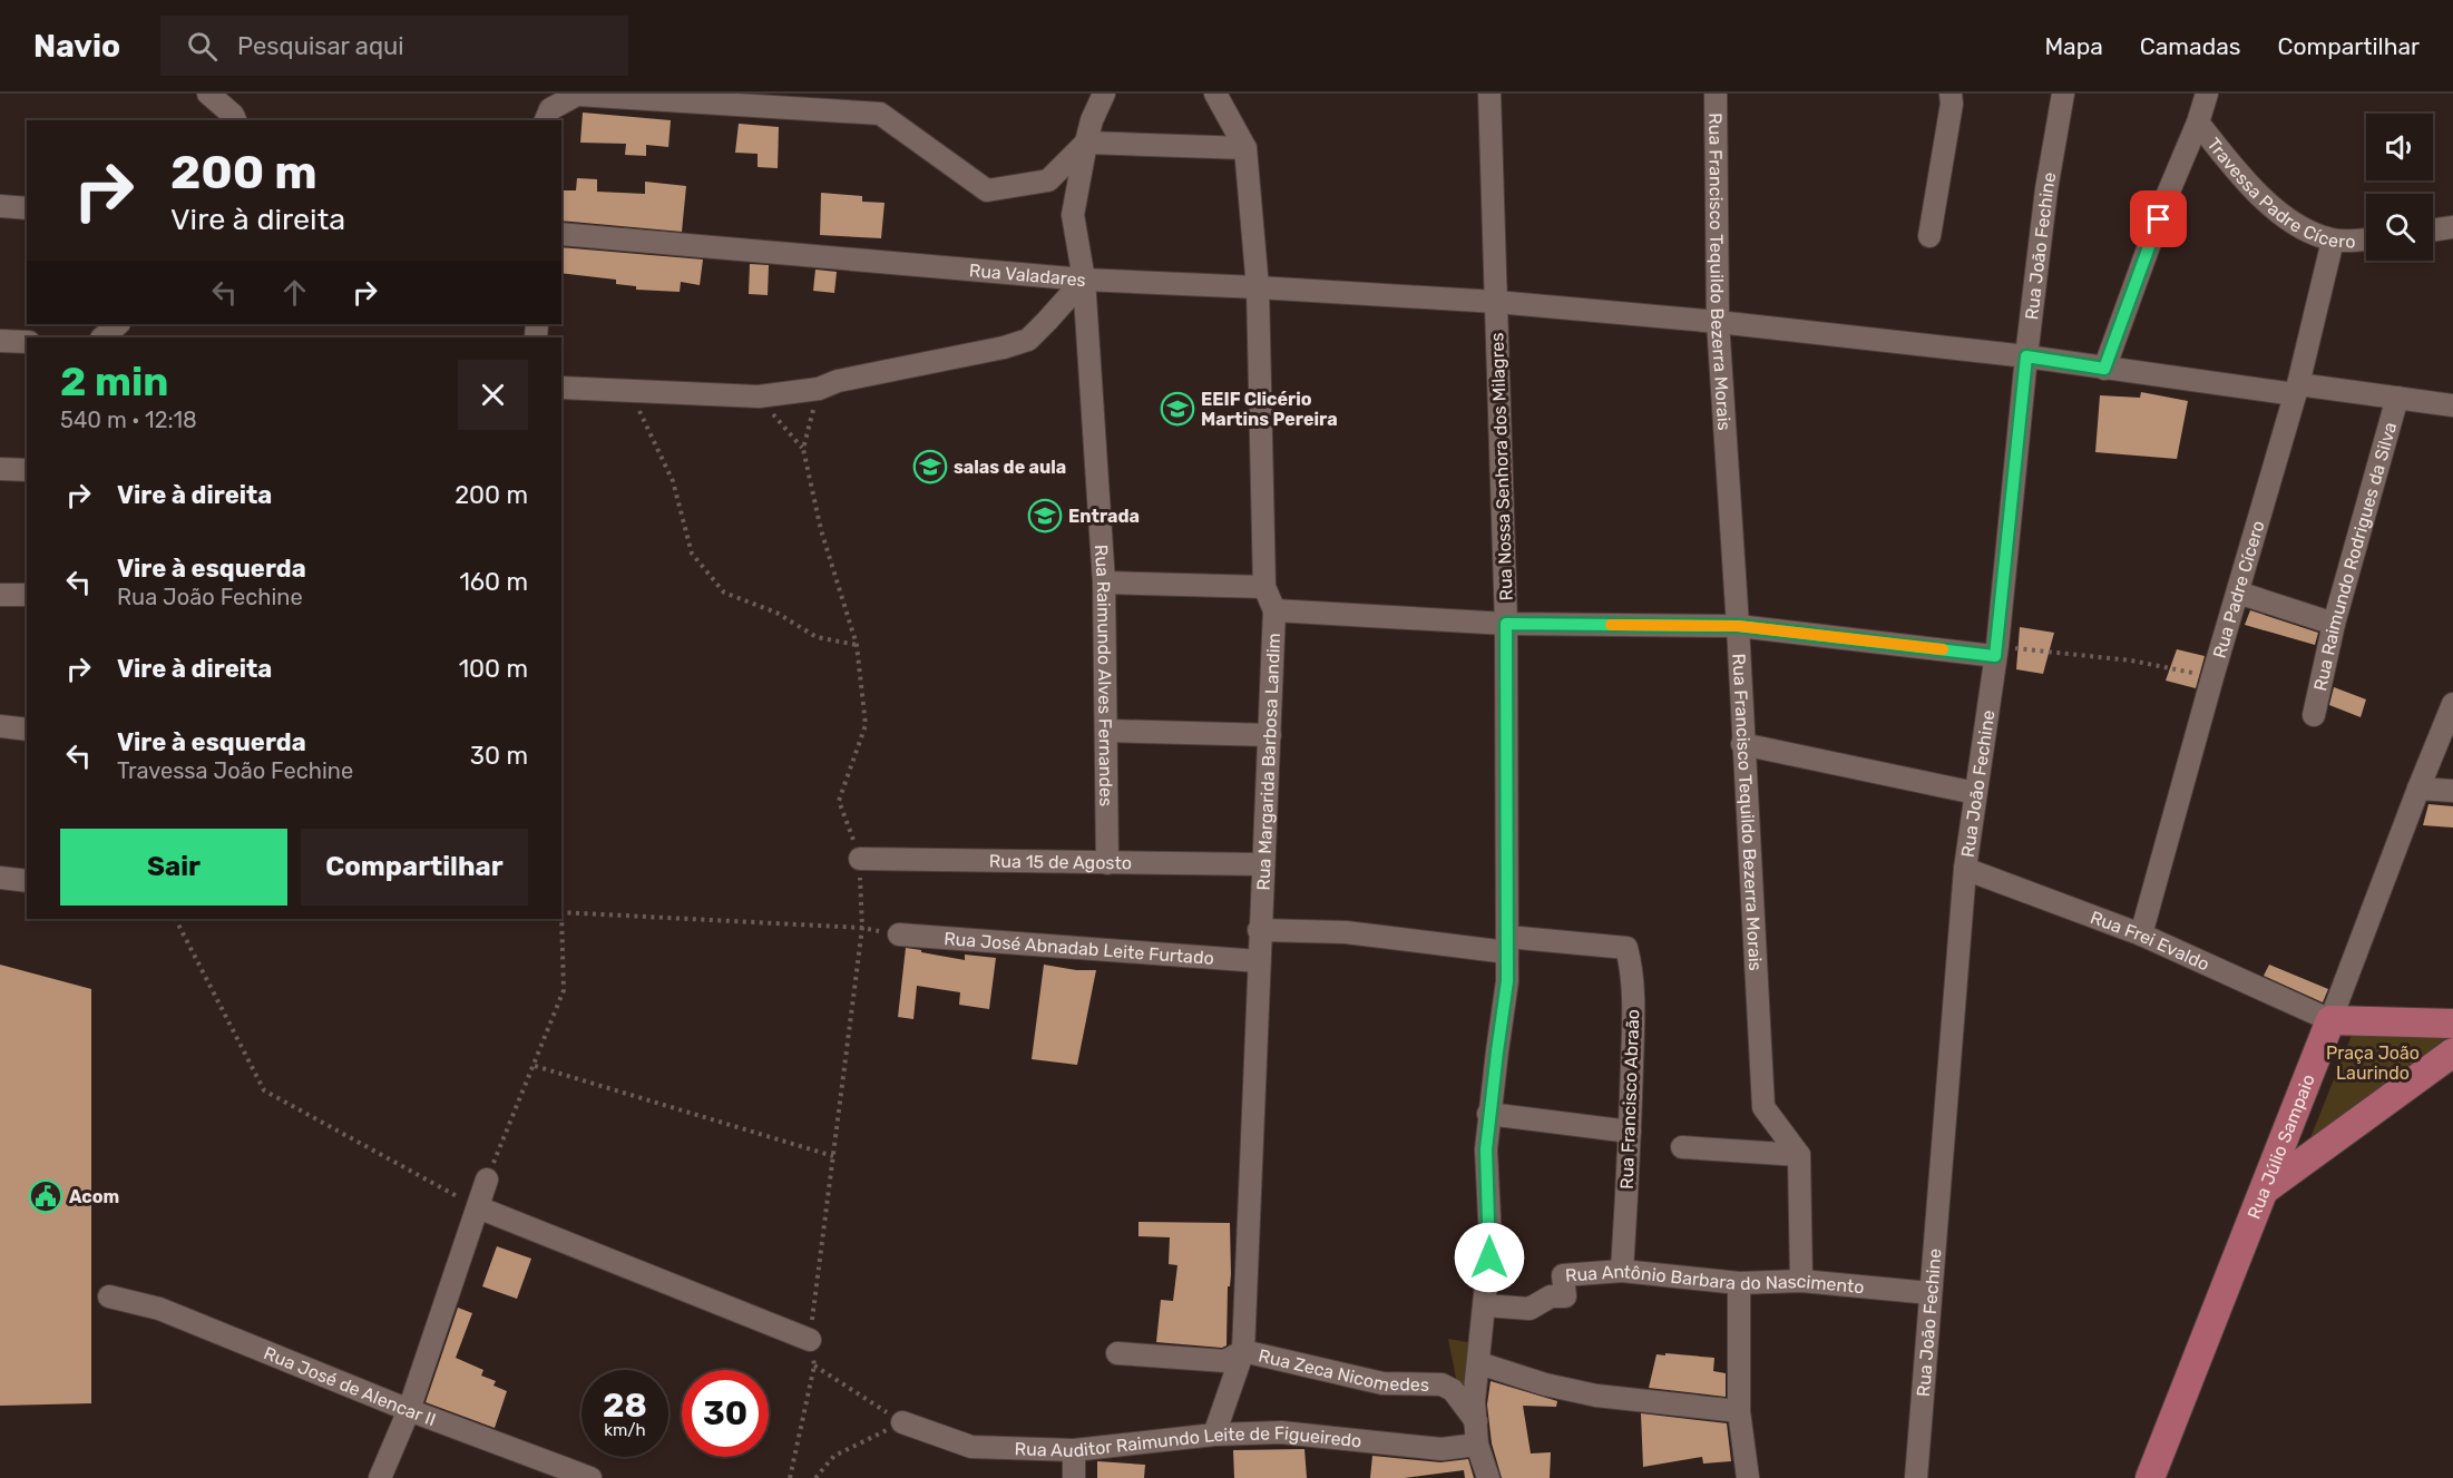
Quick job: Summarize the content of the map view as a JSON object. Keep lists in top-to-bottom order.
{
  "streets": {
    "main road": ["Rua Júlio Sampaio"],
    "street": [
      "Travessa Padre Cícero",
      "Rua João Fechine",
      "Rua Francisco Tequildo Bezerra Morais",
      "Rua Valadares",
      "Rua Nossa Senhora dos Milagres",
      "Rua Raimundo Rodrigues da Silva",
      "Rua Padre Cícero",
      "Rua Raimundo Alves Fernandes",
      "Rua Margarida Barbosa Landim",
      "Rua 15 de Agosto",
      "Rua Frei Evaldo",
      "Rua José Abnadab Leite Furtado",
      "Rua Francisco Abraão",
      "Rua Antônio Barbara do Nascimento",
      "Rua Zeca Nicomedes",
      "Rua José de Alencar II",
      "Rua Auditor Raimundo Leite de Figueiredo"
    ]
  },
  "crossings": [
    ["Travessa Padre Cícero", "Rua Padre Cícero"],
    ["Rua João Fechine", "Rua Valadares"],
    ["Rua João Fechine", "Rua Frei Evaldo"],
    ["Rua João Fechine", "Rua Antônio Barbara do Nascimento"],
    ["Rua Francisco Tequildo Bezerra Morais", "Rua Valadares"],
    ["Rua Valadares", "Rua Nossa Senhora dos Milagres"],
    ["Rua Valadares", "Rua Raimundo Rodrigues da Silva"],
    ["Rua Valadares", "Rua Padre Cícero"],
    ["Rua Valadares", "Rua Raimundo Alves Fernandes"],
    ["Rua Valadares", "Rua Margarida Barbosa Landim"],
    ["Rua Nossa Senhora dos Milagres", "Rua Francisco Abraão"],
    ["Rua Nossa Senhora dos Milagres", "Rua Antônio Barbara do Nascimento"],
    ["Rua Nossa Senhora dos Milagres", "Rua Zeca Nicomedes"],
    ["Rua Nossa Senhora dos Milagres", "Rua Auditor Raimundo Leite de Figueiredo"],
    ["Rua Padre Cícero", "Rua Frei Evaldo"],
    ["Rua Raimundo Alves Fernandes", "Rua 15 de Agosto"],
    ["Rua Margarida Barbosa Landim", "Rua 15 de Agosto"],
    ["Rua Margarida Barbosa Landim", "Rua José Abnadab Leite Furtado"],
    ["Rua Margarida Barbosa Landim", "Rua Zeca Nicomedes"],
    ["Rua Margarida Barbosa Landim", "Rua Auditor Raimundo Leite de Figueiredo"],
    ["Rua Frei Evaldo", "Rua Júlio Sampaio"],
    ["Rua Francisco Abraão", "Rua Antônio Barbara do Nascimento"]
  ],
  "parks": ["Praça João Laurindo"],
  "places": {
    "school or university": ["EEIF Clicério Martins Pereira", "salas de aula", "Entrada"],
    "public building": ["Acom"]
  },
  "page": {
    "header": "Navio",
    "search": "Pesquisar aqui",
    "nav": ["Mapa", "Camadas", "Compartilhar"],
    "turn": ["200 m", "Vire à direita"],
    "heading": ["2 min", "540 m · 12:18"],
    "list": [
      {
        "name": "Vire à direita",
        "value": "200 m"
      },
      {
        "name": "Vire à esquerda",
        "note": "Rua João Fechine",
        "value": "160 m"
      },
      {
        "name": "Vire à direita",
        "value": "100 m"
      },
      {
        "name": "Vire à esquerda",
        "note": "Travessa João Fechine",
        "value": "30 m"
      }
    ],
    "buttons": ["Sair", "Compartilhar"],
    "speed": "28 km/h",
    "limit": "30"
  }
}
